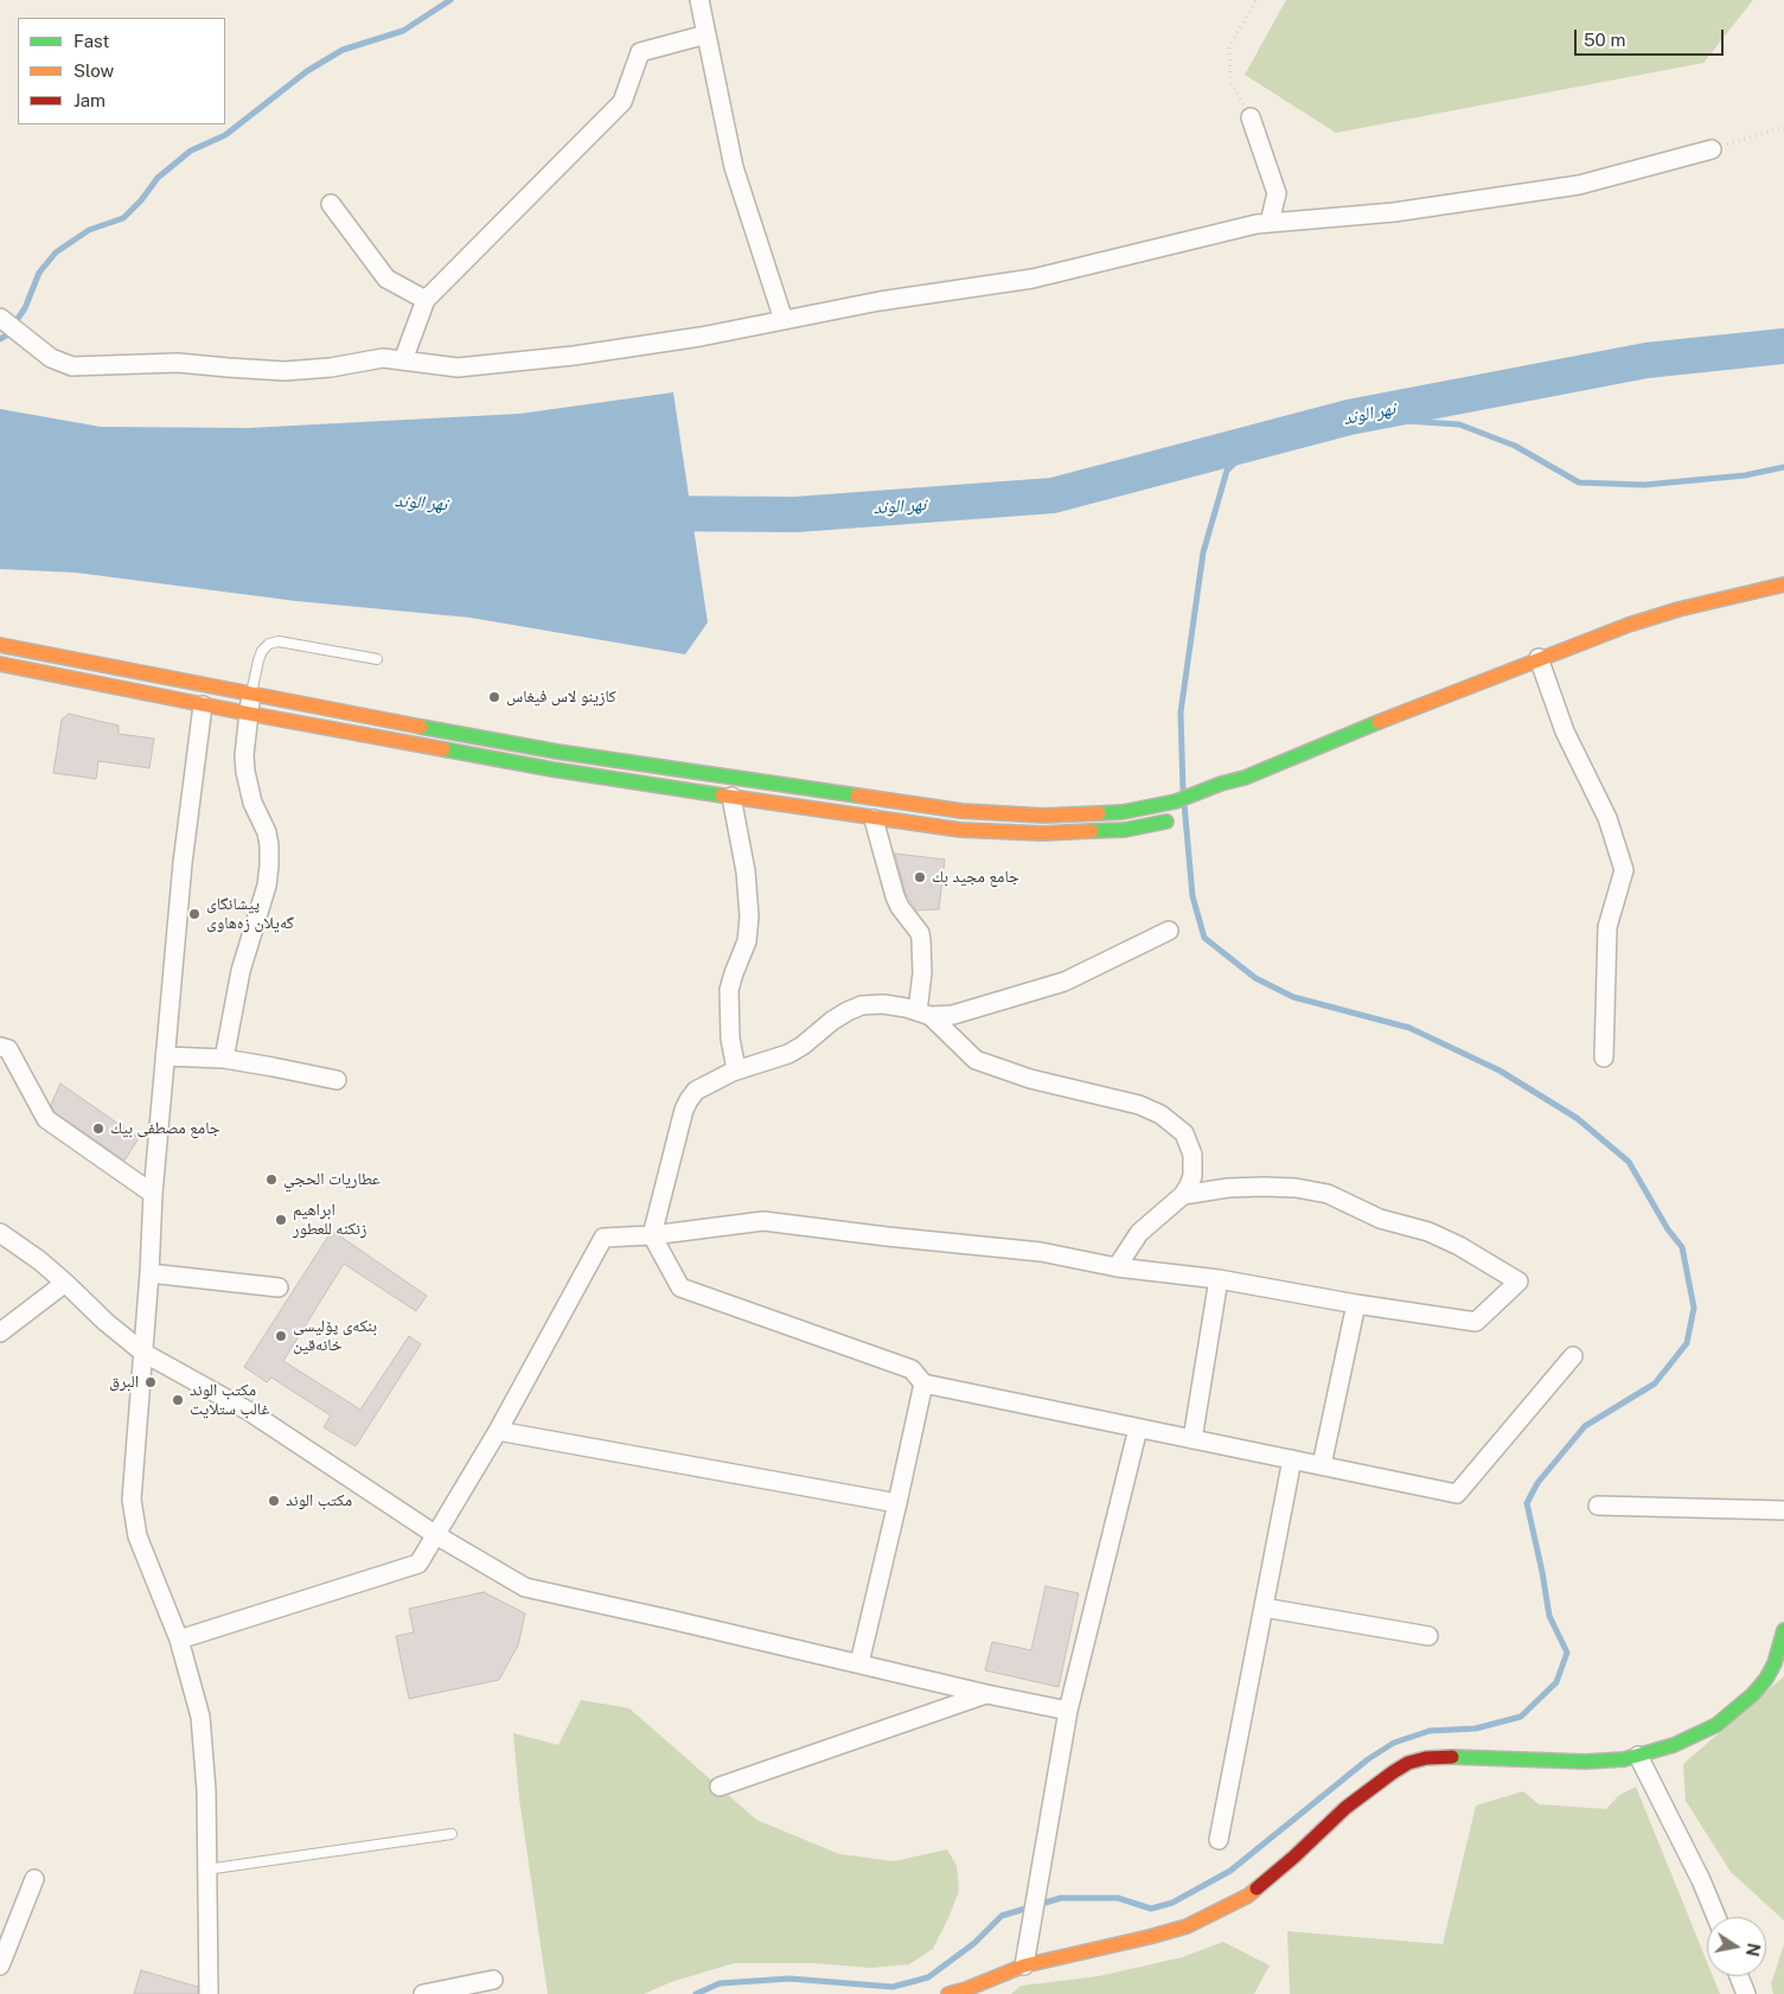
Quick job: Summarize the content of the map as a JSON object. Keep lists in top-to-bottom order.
{
  "water": ["نهر الوند"],
  "places": [
    "كازينو لاس فيغاس",
    "جامع مجيد بك",
    "پیشانگای گەیلان زەهاوی",
    "جامع مصطفى بيك",
    "عطاريات الحجي",
    "ابراهيم زنكنه للعطور",
    "بنکەی پۆلیسی خانەقین",
    "البرق",
    "مكتب الوند غالب ستلايت",
    "مكتب الوند"
  ],
  "legend": ["Fast", "Slow", "Jam"],
  "scale_bar": "50 m",
  "north": "right"
}
